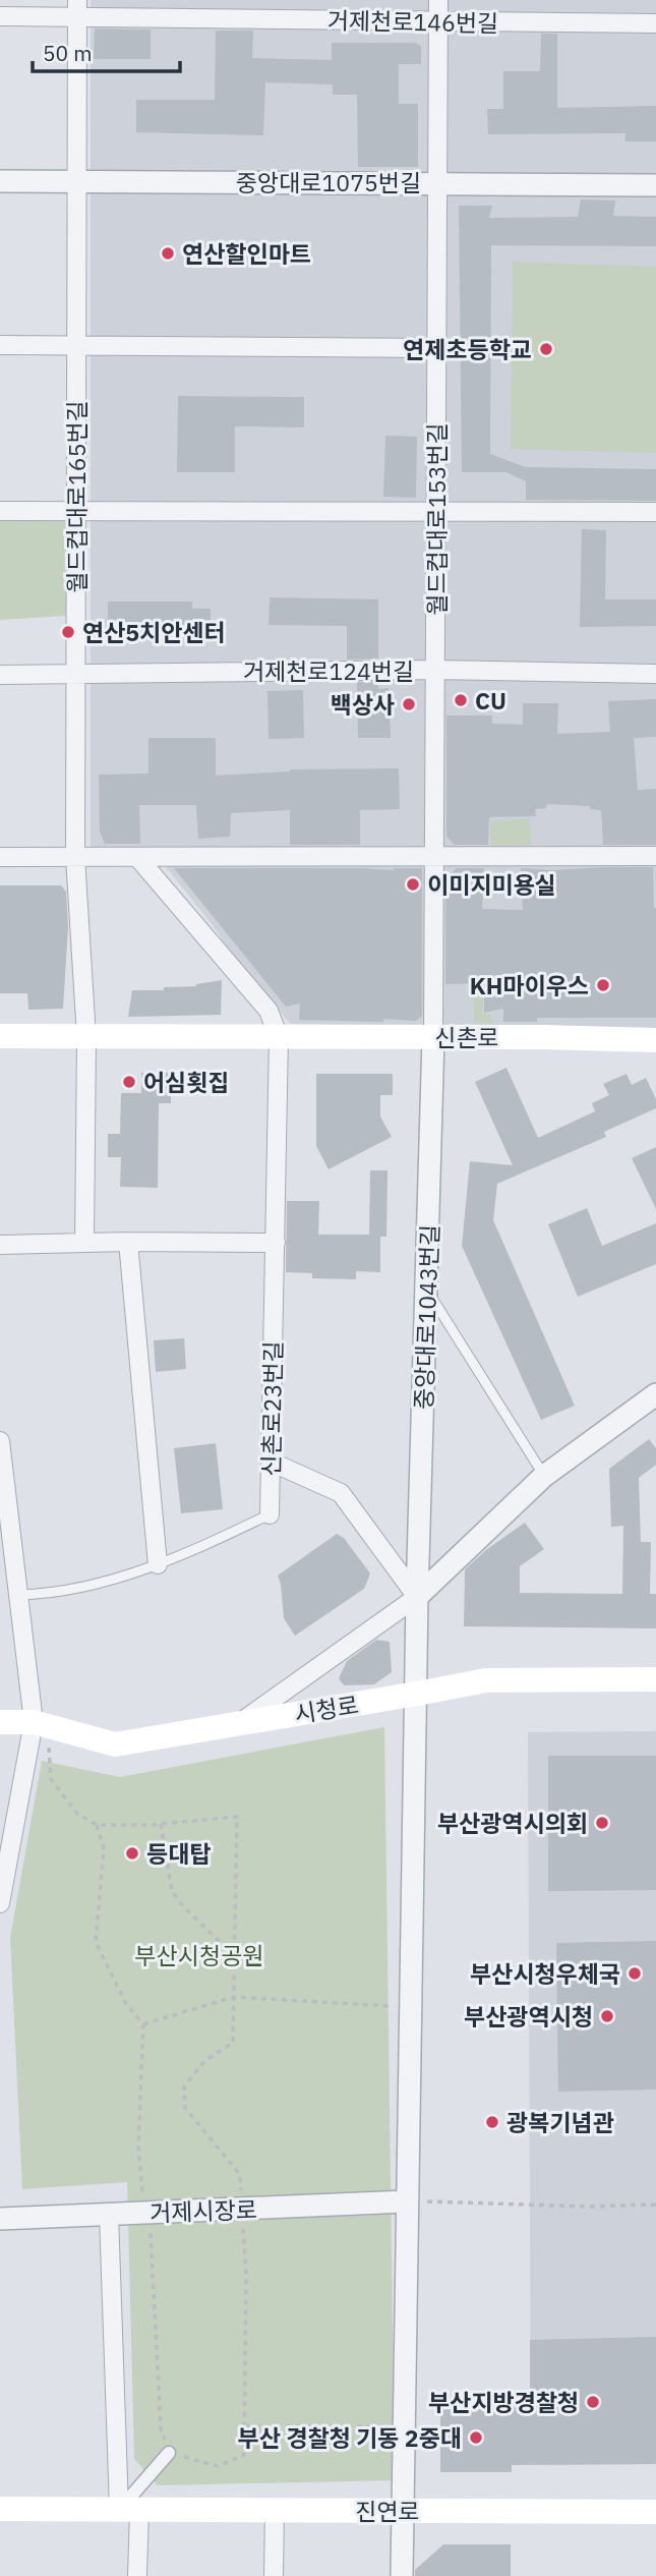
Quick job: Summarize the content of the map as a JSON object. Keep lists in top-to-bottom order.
{
  "streets": {
    "main road": ["신촌로", "시청로", "진연로"],
    "street": [
      "거제천로146번길",
      "중앙대로1075번길",
      "월드컵대로165번길",
      "월드컵대로153번길",
      "거제천로124번길",
      "중앙대로1043번길",
      "신촌로23번길",
      "거제시장로"
    ]
  },
  "crossings": [
    ["거제천로146번길", "월드컵대로165번길"],
    ["거제천로146번길", "월드컵대로153번길"],
    ["중앙대로1075번길", "월드컵대로165번길"],
    ["중앙대로1075번길", "월드컵대로153번길"],
    ["월드컵대로165번길", "거제천로124번길"],
    ["월드컵대로165번길", "신촌로"],
    ["월드컵대로153번길", "거제천로124번길"],
    ["월드컵대로153번길", "신촌로"],
    ["월드컵대로153번길", "중앙대로1043번길"],
    ["신촌로", "중앙대로1043번길"],
    ["신촌로", "신촌로23번길"],
    ["중앙대로1043번길", "시청로"],
    ["중앙대로1043번길", "거제시장로"],
    ["중앙대로1043번길", "진연로"]
  ],
  "parks": ["부산시청공원"],
  "places": [
    "연산할인마트",
    "연제초등학교",
    "연산5치안센터",
    "CU",
    "백상사",
    "이미지미용실",
    "KH마이우스",
    "어심횟집",
    "부산광역시의회",
    "등대탑",
    "부산시청우체국",
    "부산광역시청",
    "광복기념관",
    "부산지방경찰청",
    "부산 경찰청 기동 2중대"
  ],
  "scale_bar": "50 m"
}
